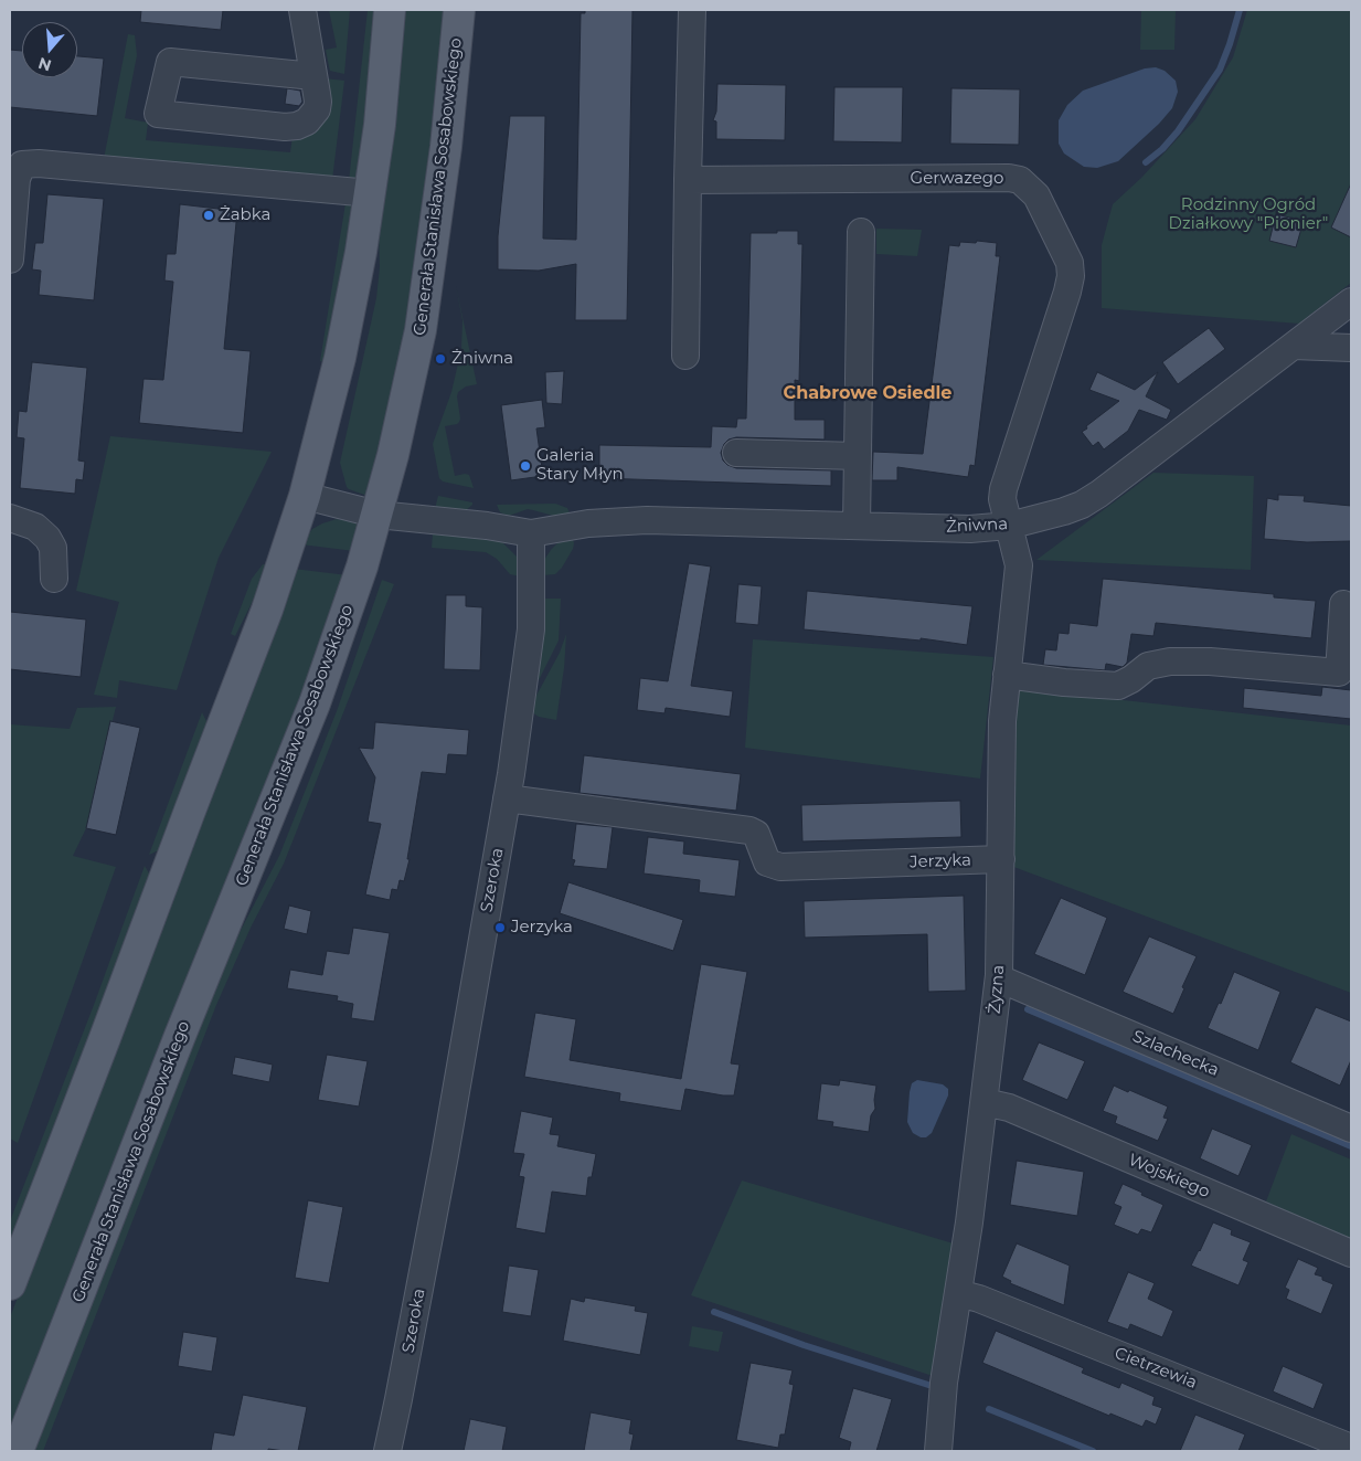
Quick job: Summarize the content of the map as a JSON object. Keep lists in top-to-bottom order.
{
  "streets": {
    "main road": ["Generała Stanisława Sosabowskiego"],
    "street": [
      "Gerwazego",
      "Żniwna",
      "Jerzyka",
      "Szeroka",
      "Żyzna",
      "Szlachecka",
      "Wojskiego",
      "Cietrzewia"
    ]
  },
  "crossings": [
    ["Gerwazego", "Żniwna"],
    ["Gerwazego", "Żyzna"],
    ["Żniwna", "Szeroka"],
    ["Żniwna", "Żyzna"],
    ["Jerzyka", "Szeroka"],
    ["Jerzyka", "Żyzna"],
    ["Żyzna", "Szlachecka"],
    ["Żyzna", "Wojskiego"],
    ["Żyzna", "Cietrzewia"]
  ],
  "districts": ["Chabrowe Osiedle"],
  "parks": ["Rodzinny Ogród Działkowy \"Pionier\""],
  "places": [
    "Żabka",
    "Żniwna",
    "Galeria Stary Młyn",
    "Jerzyka"
  ],
  "north": "bottom"
}
